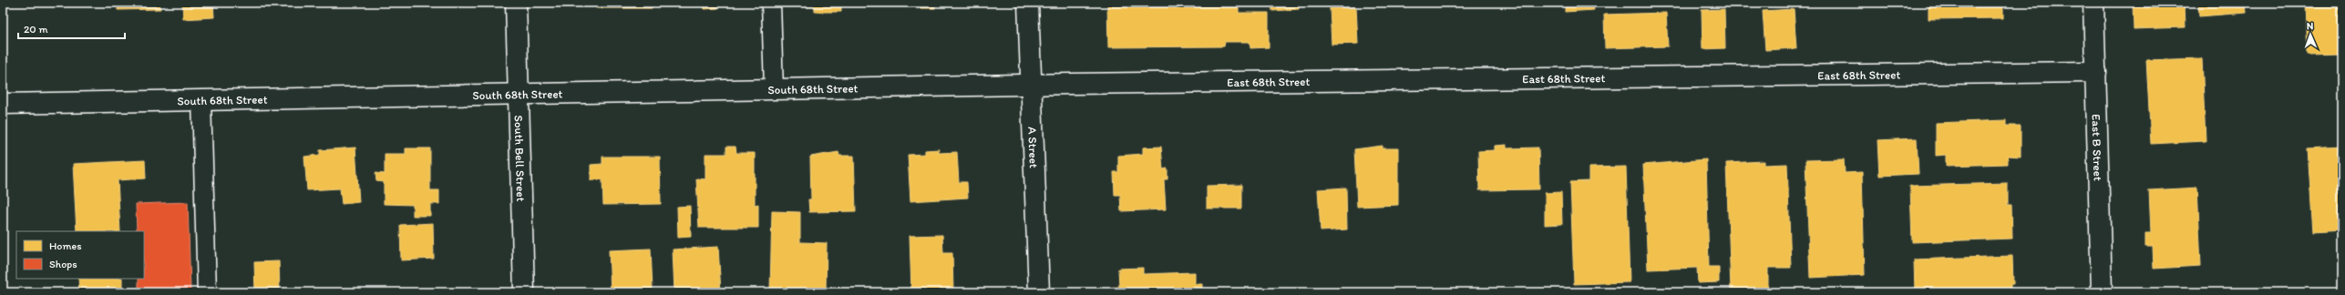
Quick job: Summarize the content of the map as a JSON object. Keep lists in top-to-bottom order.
{
  "streets": {
    "street": [
      "East 68th Street",
      "South 68th Street",
      "A Street",
      "East B Street",
      "South Bell Street"
    ]
  },
  "crossings": [
    ["East 68th Street", "South 68th Street"],
    ["East 68th Street", "A Street"],
    ["East 68th Street", "East B Street"],
    ["South 68th Street", "A Street"],
    ["South 68th Street", "South Bell Street"]
  ],
  "legend": ["Homes", "Shops"],
  "scale_bar": "20 m",
  "north": "top"
}
